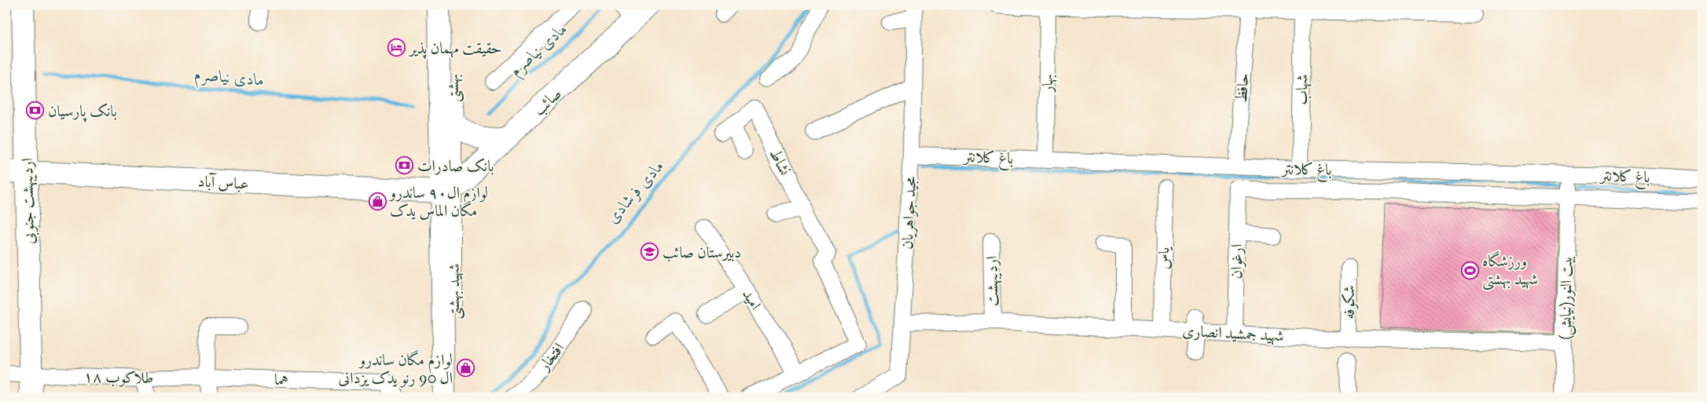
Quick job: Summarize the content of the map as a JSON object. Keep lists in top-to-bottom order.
{
  "streets": {
    "main road": [
      "بهشتی",
      "صائب",
      "عباس آباد",
      "اردیبهشت جنوبی",
      "شهید بهشتی"
    ],
    "street": [
      "بهار",
      "حافظ",
      "شهاب",
      "باغ کلانتر",
      "نشاط",
      "مجید جواهریان",
      "یاس",
      "ارغوان",
      "اردیبهشت",
      "بیت النور(نیایش)",
      "امید",
      "شکوفه",
      "شهید جمشید انصاری",
      "افتخار",
      "طلاکوب ۱۸",
      "هما"
    ]
  },
  "crossings": [
    ["بهار", "باغ کلانتر"],
    ["حافظ", "باغ کلانتر"],
    ["شهاب", "باغ کلانتر"],
    ["صائب", "عباس آباد"],
    ["صائب", "شهید بهشتی"],
    ["باغ کلانتر", "مجید جواهریان"],
    ["باغ کلانتر", "ارغوان"],
    ["باغ کلانتر", "بیت النور(نیایش)"],
    ["نشاط", "امید"],
    ["عباس آباد", "اردیبهشت جنوبی"],
    ["عباس آباد", "شهید بهشتی"],
    ["اردیبهشت جنوبی", "طلاکوب ۱۸"],
    ["مجید جواهریان", "شهید جمشید انصاری"],
    ["یاس", "شهید جمشید انصاری"],
    ["ارغوان", "شهید جمشید انصاری"],
    ["اردیبهشت", "شهید جمشید انصاری"],
    ["بیت النور(نیایش)", "شهید جمشید انصاری"],
    ["شکوفه", "شهید جمشید انصاری"],
    ["طلاکوب ۱۸", "هما"]
  ],
  "water": ["مادی نیاصرم", "مادی فرشادی"],
  "places": {
    "hotel": ["حقیقت مهمان پذیر"],
    "bank": ["بانک پارسیان", "بانک صادرات"],
    "shop": ["لوازم ال۹۰ ساندرو مگان الماس یدک", "لوازم مگان ساندرو ال 90 رنو یدک یزدانی"],
    "school or university": ["دبیرستان صائب"],
    "sports": ["ورزشگاه شهید بهشتی"]
  }
}
